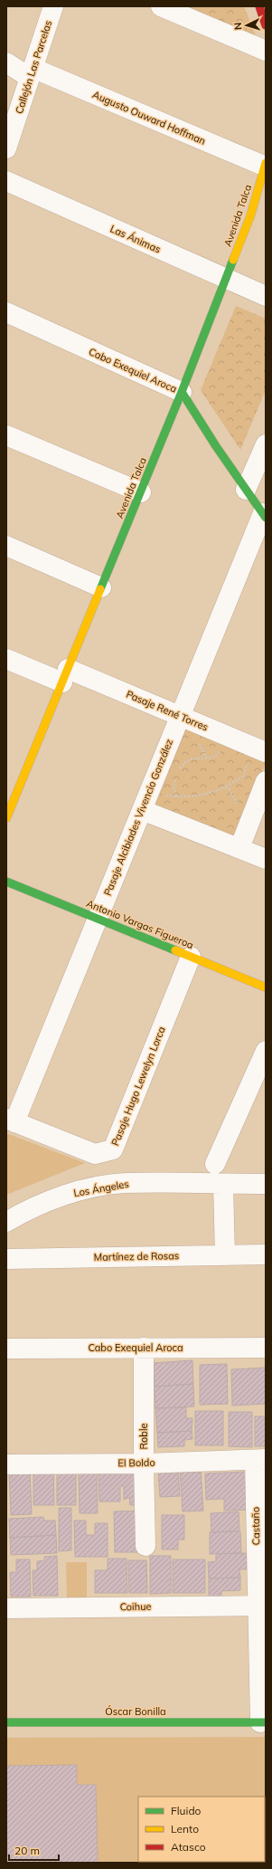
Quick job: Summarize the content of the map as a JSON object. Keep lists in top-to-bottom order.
{
  "streets": {
    "main road": [
      "Avenida Talca",
      "Cabo Exequiel Aroca",
      "Antonio Vargas Figueroa",
      "Óscar Bonilla"
    ],
    "street": [
      "Callejón Las Parcelas",
      "Augusto Ouward Hoffman",
      "Las Ánimas",
      "Pasaje René Torres",
      "Pasaje Alcibiades Vivencio González",
      "Pasaje Hugo Lewelyn Lorca",
      "Los Ángeles",
      "Martínez de Rosas",
      "Roble",
      "El Boldo",
      "Castaño",
      "Coihue"
    ]
  },
  "crossings": [
    ["Callejón Las Parcelas", "Augusto Ouward Hoffman"],
    ["Augusto Ouward Hoffman", "Avenida Talca"],
    ["Avenida Talca", "Las Ánimas"],
    ["Avenida Talca", "Cabo Exequiel Aroca"],
    ["Avenida Talca", "Pasaje René Torres"],
    ["Cabo Exequiel Aroca", "Pasaje Alcibiades Vivencio González"],
    ["Cabo Exequiel Aroca", "Roble"],
    ["Pasaje René Torres", "Pasaje Alcibiades Vivencio González"],
    ["Pasaje Alcibiades Vivencio González", "Antonio Vargas Figueroa"],
    ["Pasaje Alcibiades Vivencio González", "Pasaje Hugo Lewelyn Lorca"],
    ["Antonio Vargas Figueroa", "Pasaje Hugo Lewelyn Lorca"],
    ["Roble", "El Boldo"],
    ["El Boldo", "Castaño"],
    ["Castaño", "Coihue"],
    ["Castaño", "Óscar Bonilla"]
  ],
  "legend": ["Fluido", "Lento", "Atasco"],
  "scale_bar": "20 m",
  "north": "left"
}
